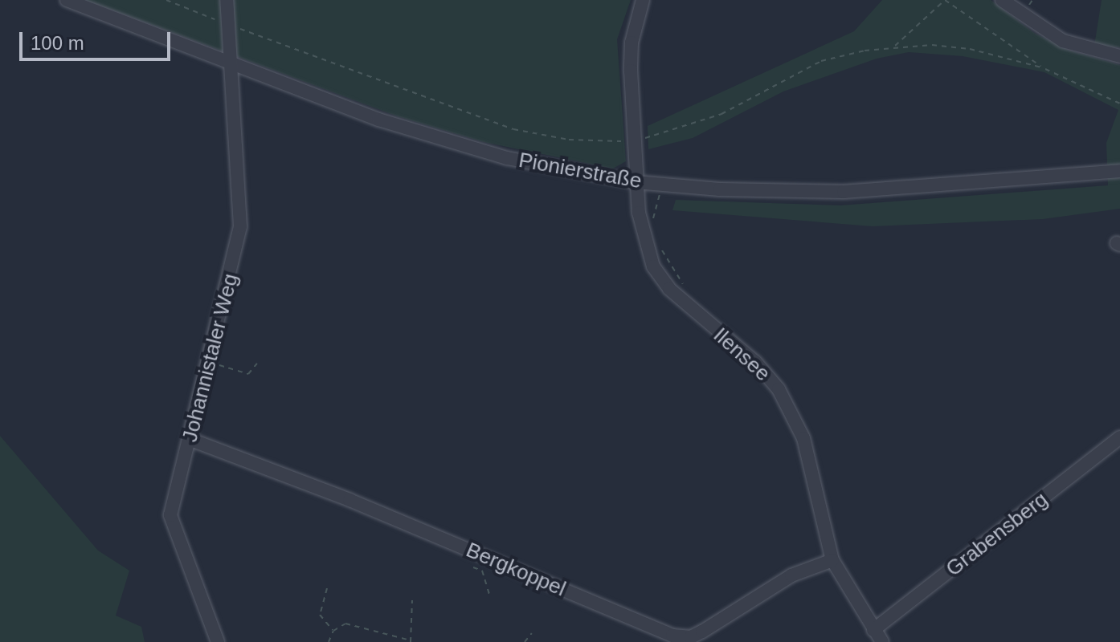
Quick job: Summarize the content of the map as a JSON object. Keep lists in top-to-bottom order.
{
  "streets": {
    "street": [
      "Pionierstraße",
      "Ilensee",
      "Johannistaler Weg",
      "Grabensberg",
      "Bergkoppel"
    ]
  },
  "crossings": [
    ["Pionierstraße", "Ilensee"],
    ["Pionierstraße", "Johannistaler Weg"],
    ["Ilensee", "Grabensberg"],
    ["Ilensee", "Bergkoppel"],
    ["Johannistaler Weg", "Bergkoppel"]
  ],
  "scale_bar": "100 m"
}
